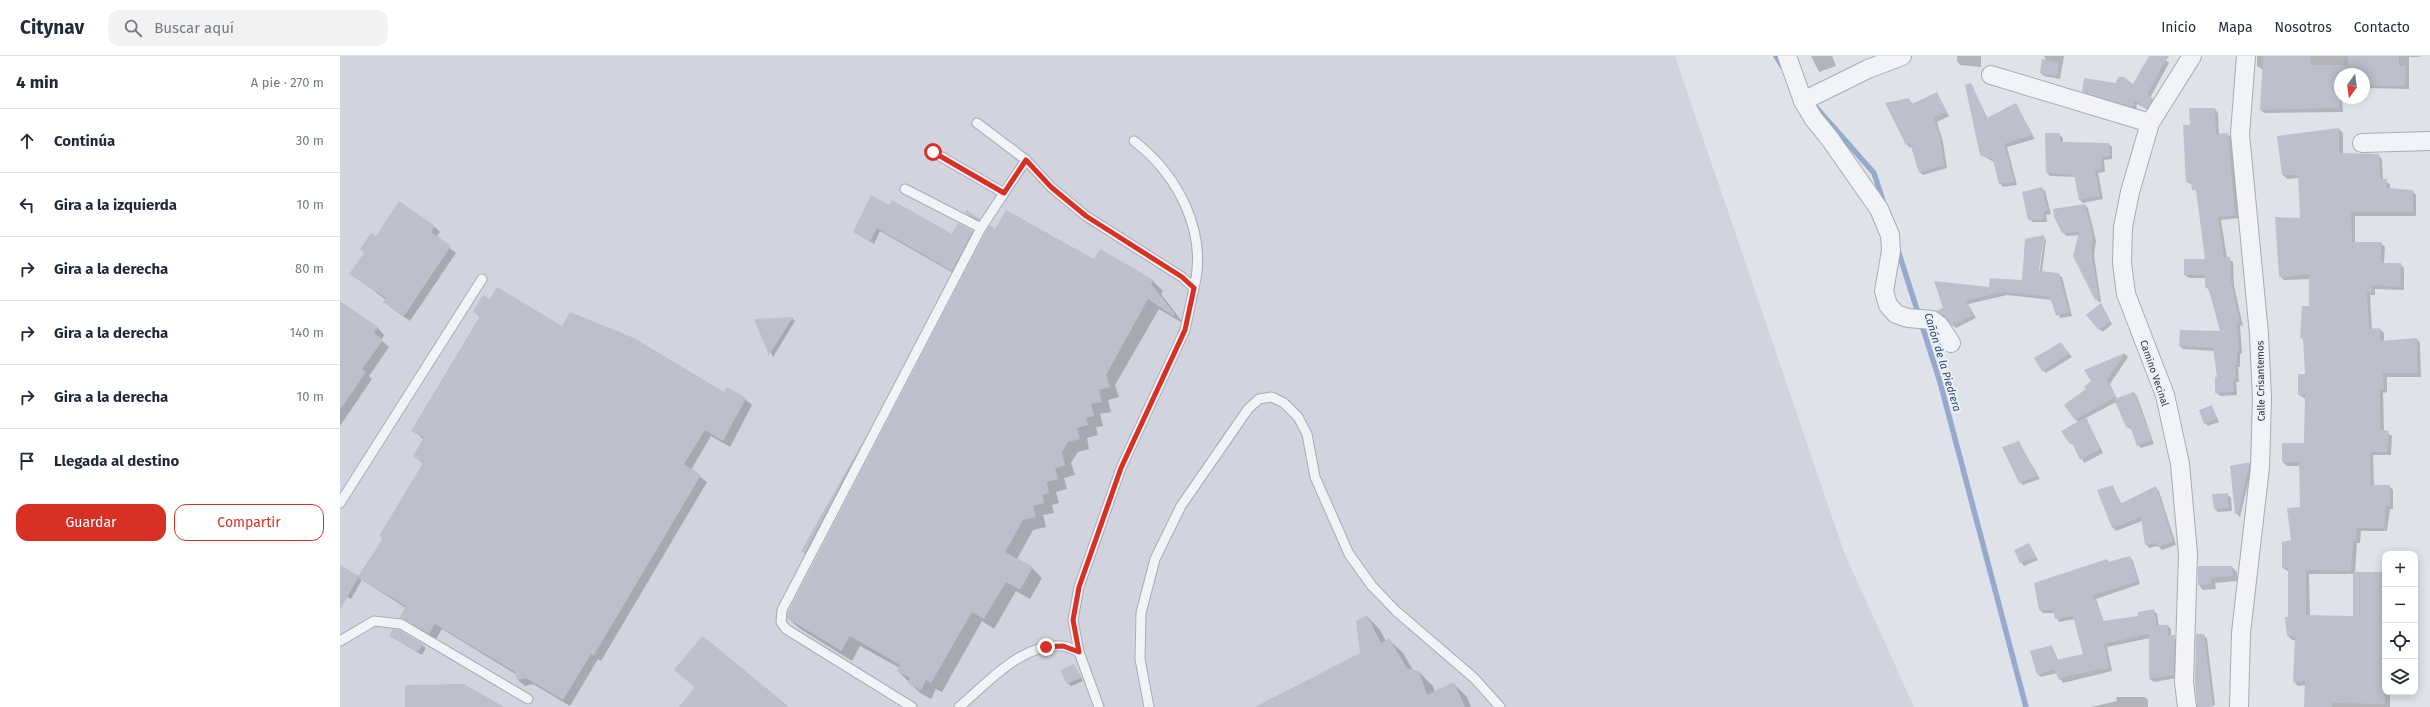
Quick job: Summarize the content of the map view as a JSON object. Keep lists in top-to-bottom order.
{
  "streets": {
    "street": ["Camino Vecinal", "Calle Crisantemos"]
  },
  "water": ["Cañón de la Piedrera"],
  "north": "bottom",
  "page": {
    "header": "Citynav",
    "search": "Buscar aquí",
    "nav": [
      "Inicio",
      "Mapa",
      "Nosotros",
      "Contacto"
    ],
    "heading": ["4 min", "A pie · 270 m"],
    "list": [
      ["Continúa", "30 m"],
      ["Gira a la izquierda", "10 m"],
      ["Gira a la derecha", "80 m"],
      ["Gira a la derecha", "140 m"],
      ["Gira a la derecha", "10 m"],
      "Llegada al destino"
    ],
    "buttons": ["Guardar", "Compartir"],
    "map_buttons": ["+", "−"]
  }
}
